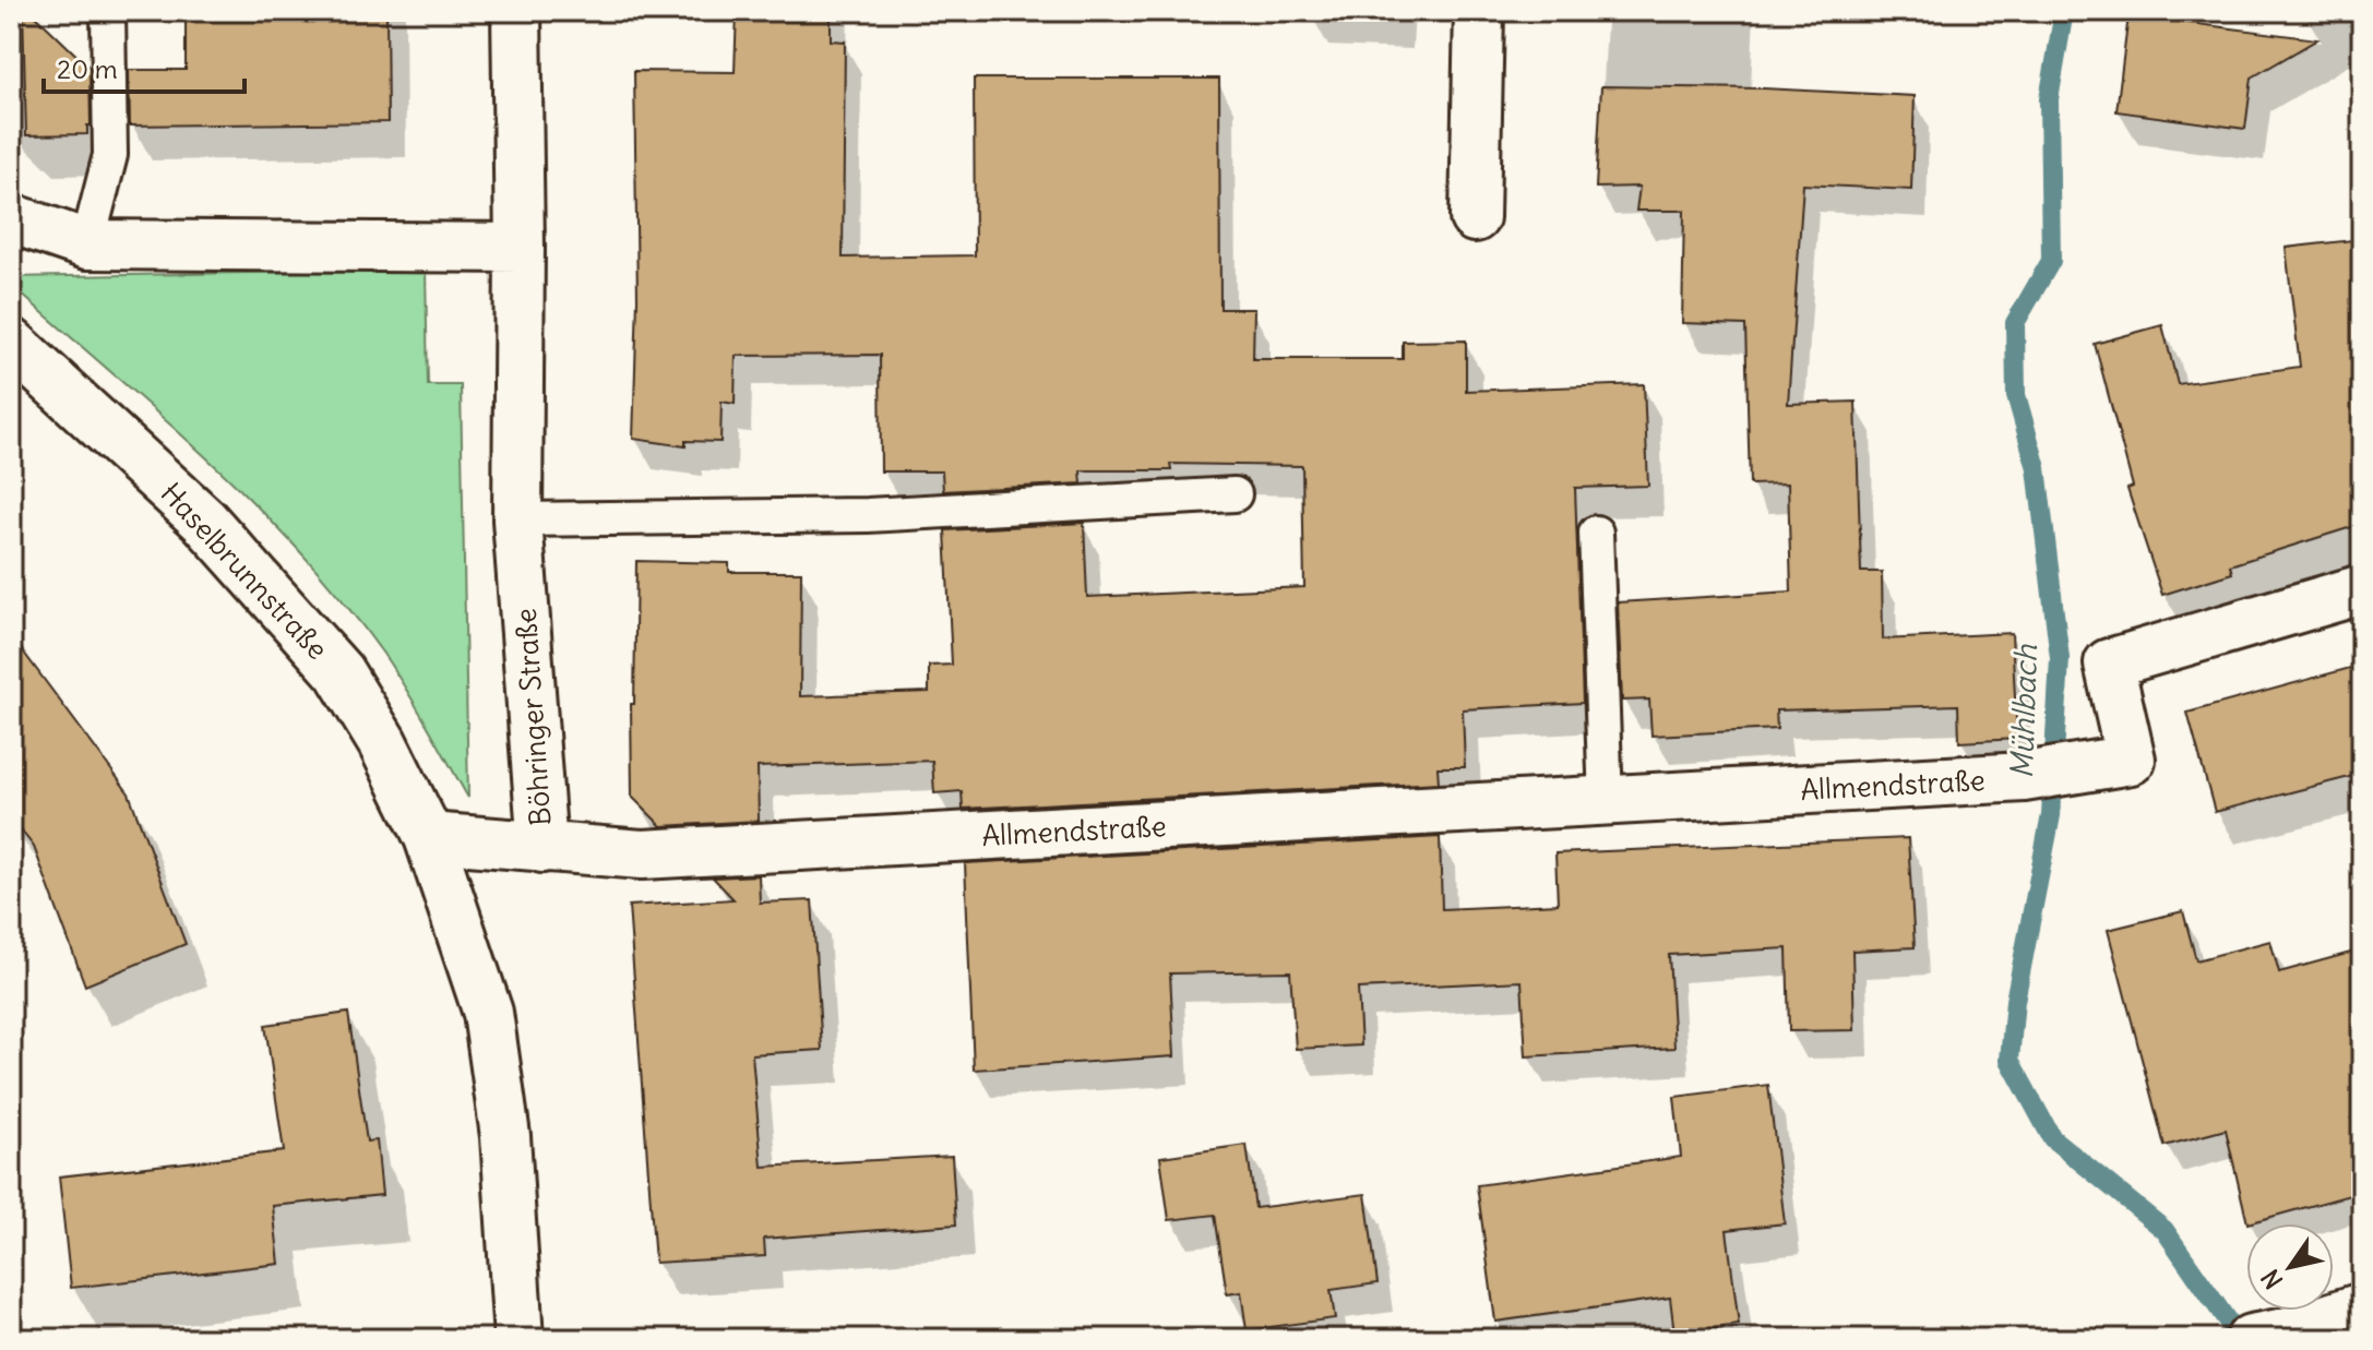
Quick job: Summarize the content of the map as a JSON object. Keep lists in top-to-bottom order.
{
  "streets": {
    "street": ["Haselbrunnstraße", "Böhringer Straße", "Allmendstraße"]
  },
  "crossings": [
    ["Haselbrunnstraße", "Böhringer Straße"],
    ["Böhringer Straße", "Allmendstraße"]
  ],
  "water": ["Mühlbach"],
  "scale_bar": "20 m",
  "north": "bottom left"
}
